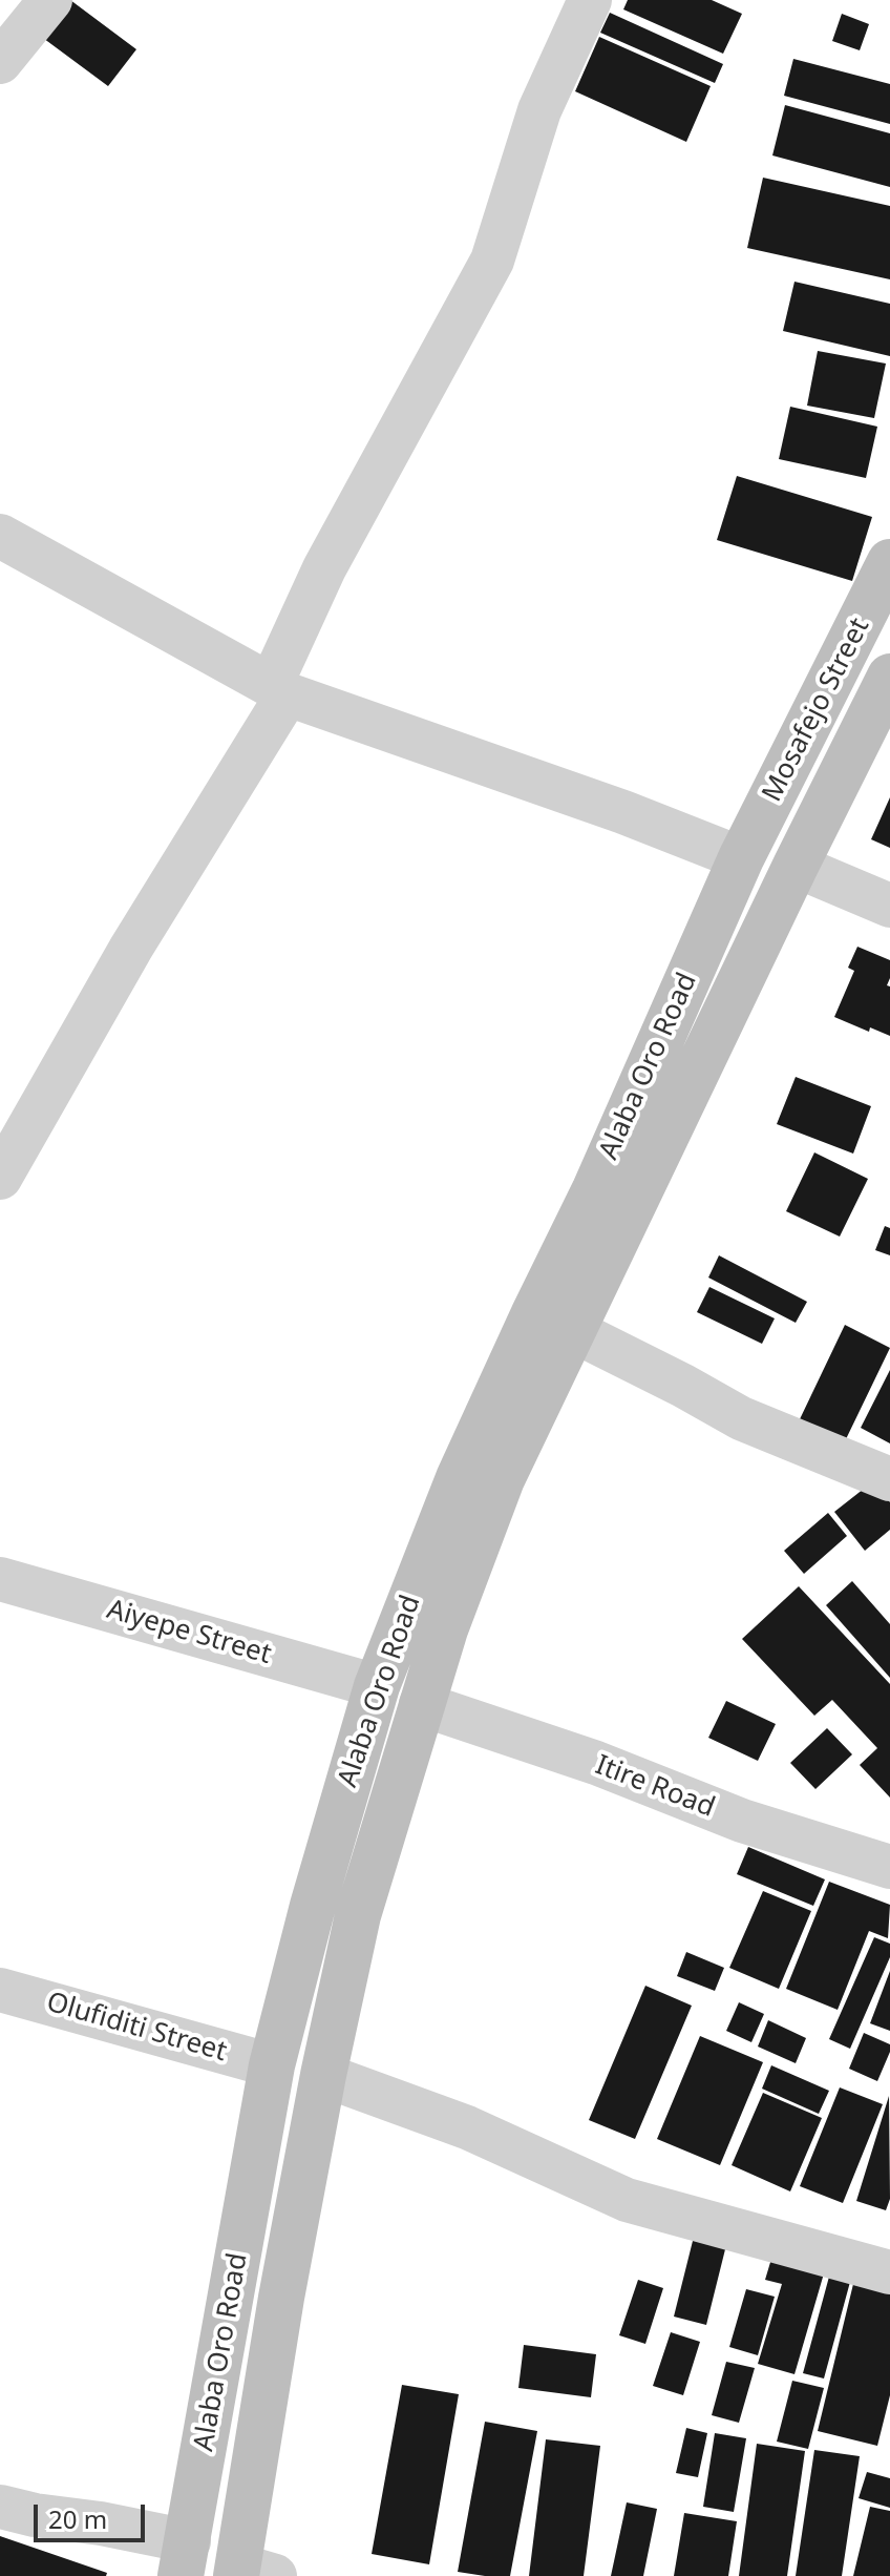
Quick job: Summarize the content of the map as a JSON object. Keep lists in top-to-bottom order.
{
  "streets": {
    "main road": ["Mosafejo Street", "Alaba Oro Road"],
    "street": ["Aiyepe Street", "Itire Road", "Olufiditi Street"]
  },
  "crossings": [
    ["Mosafejo Street", "Alaba Oro Road"],
    ["Alaba Oro Road", "Aiyepe Street"],
    ["Alaba Oro Road", "Itire Road"],
    ["Alaba Oro Road", "Olufiditi Street"]
  ],
  "scale_bar": "20 m"
}
